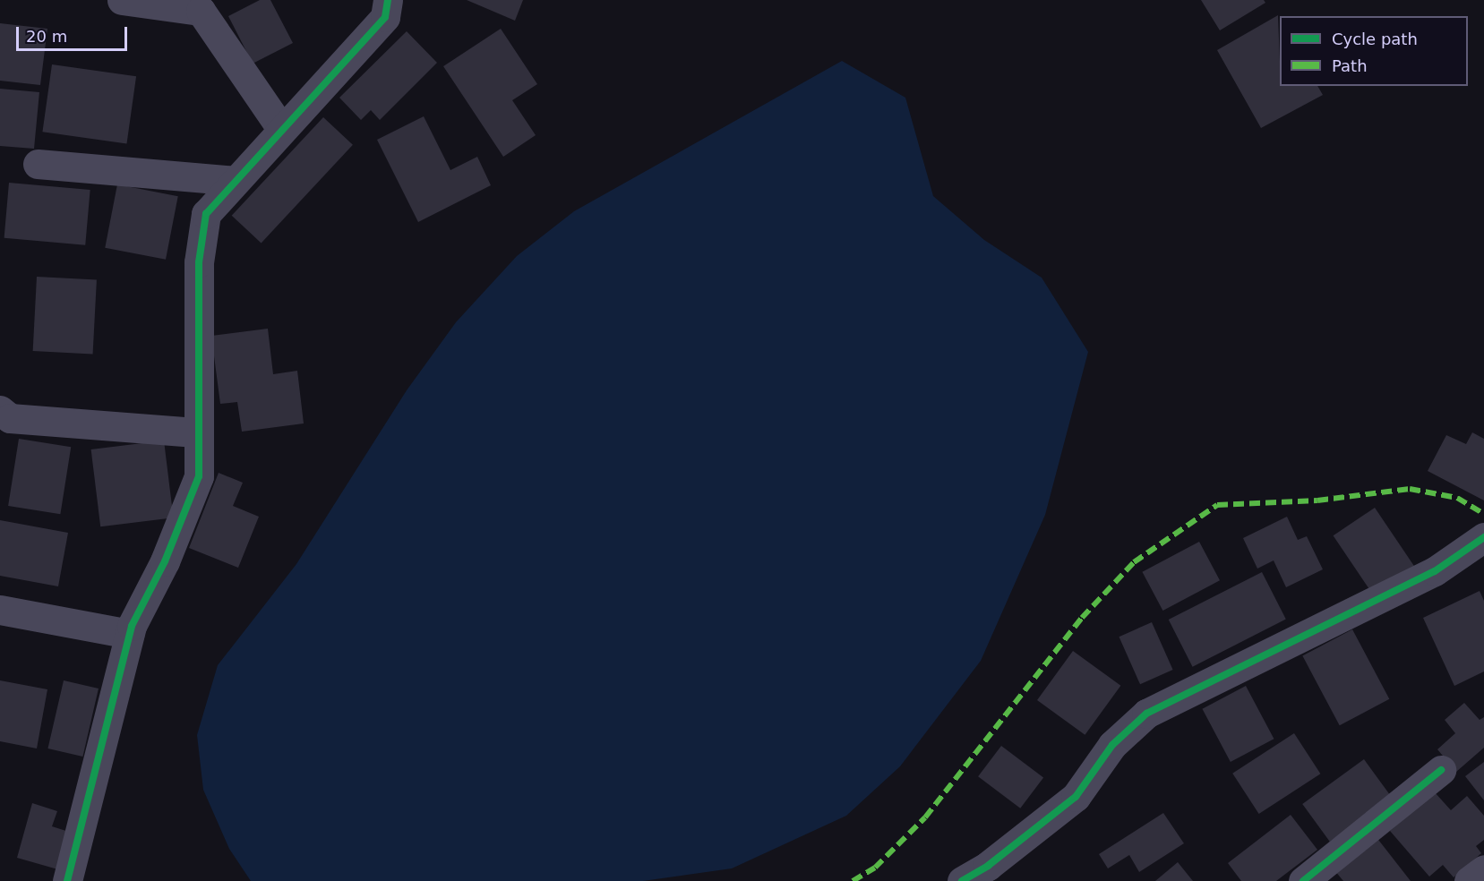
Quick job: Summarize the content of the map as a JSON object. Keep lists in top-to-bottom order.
{
  "legend": ["Cycle path", "Path"],
  "scale_bar": "20 m"
}
